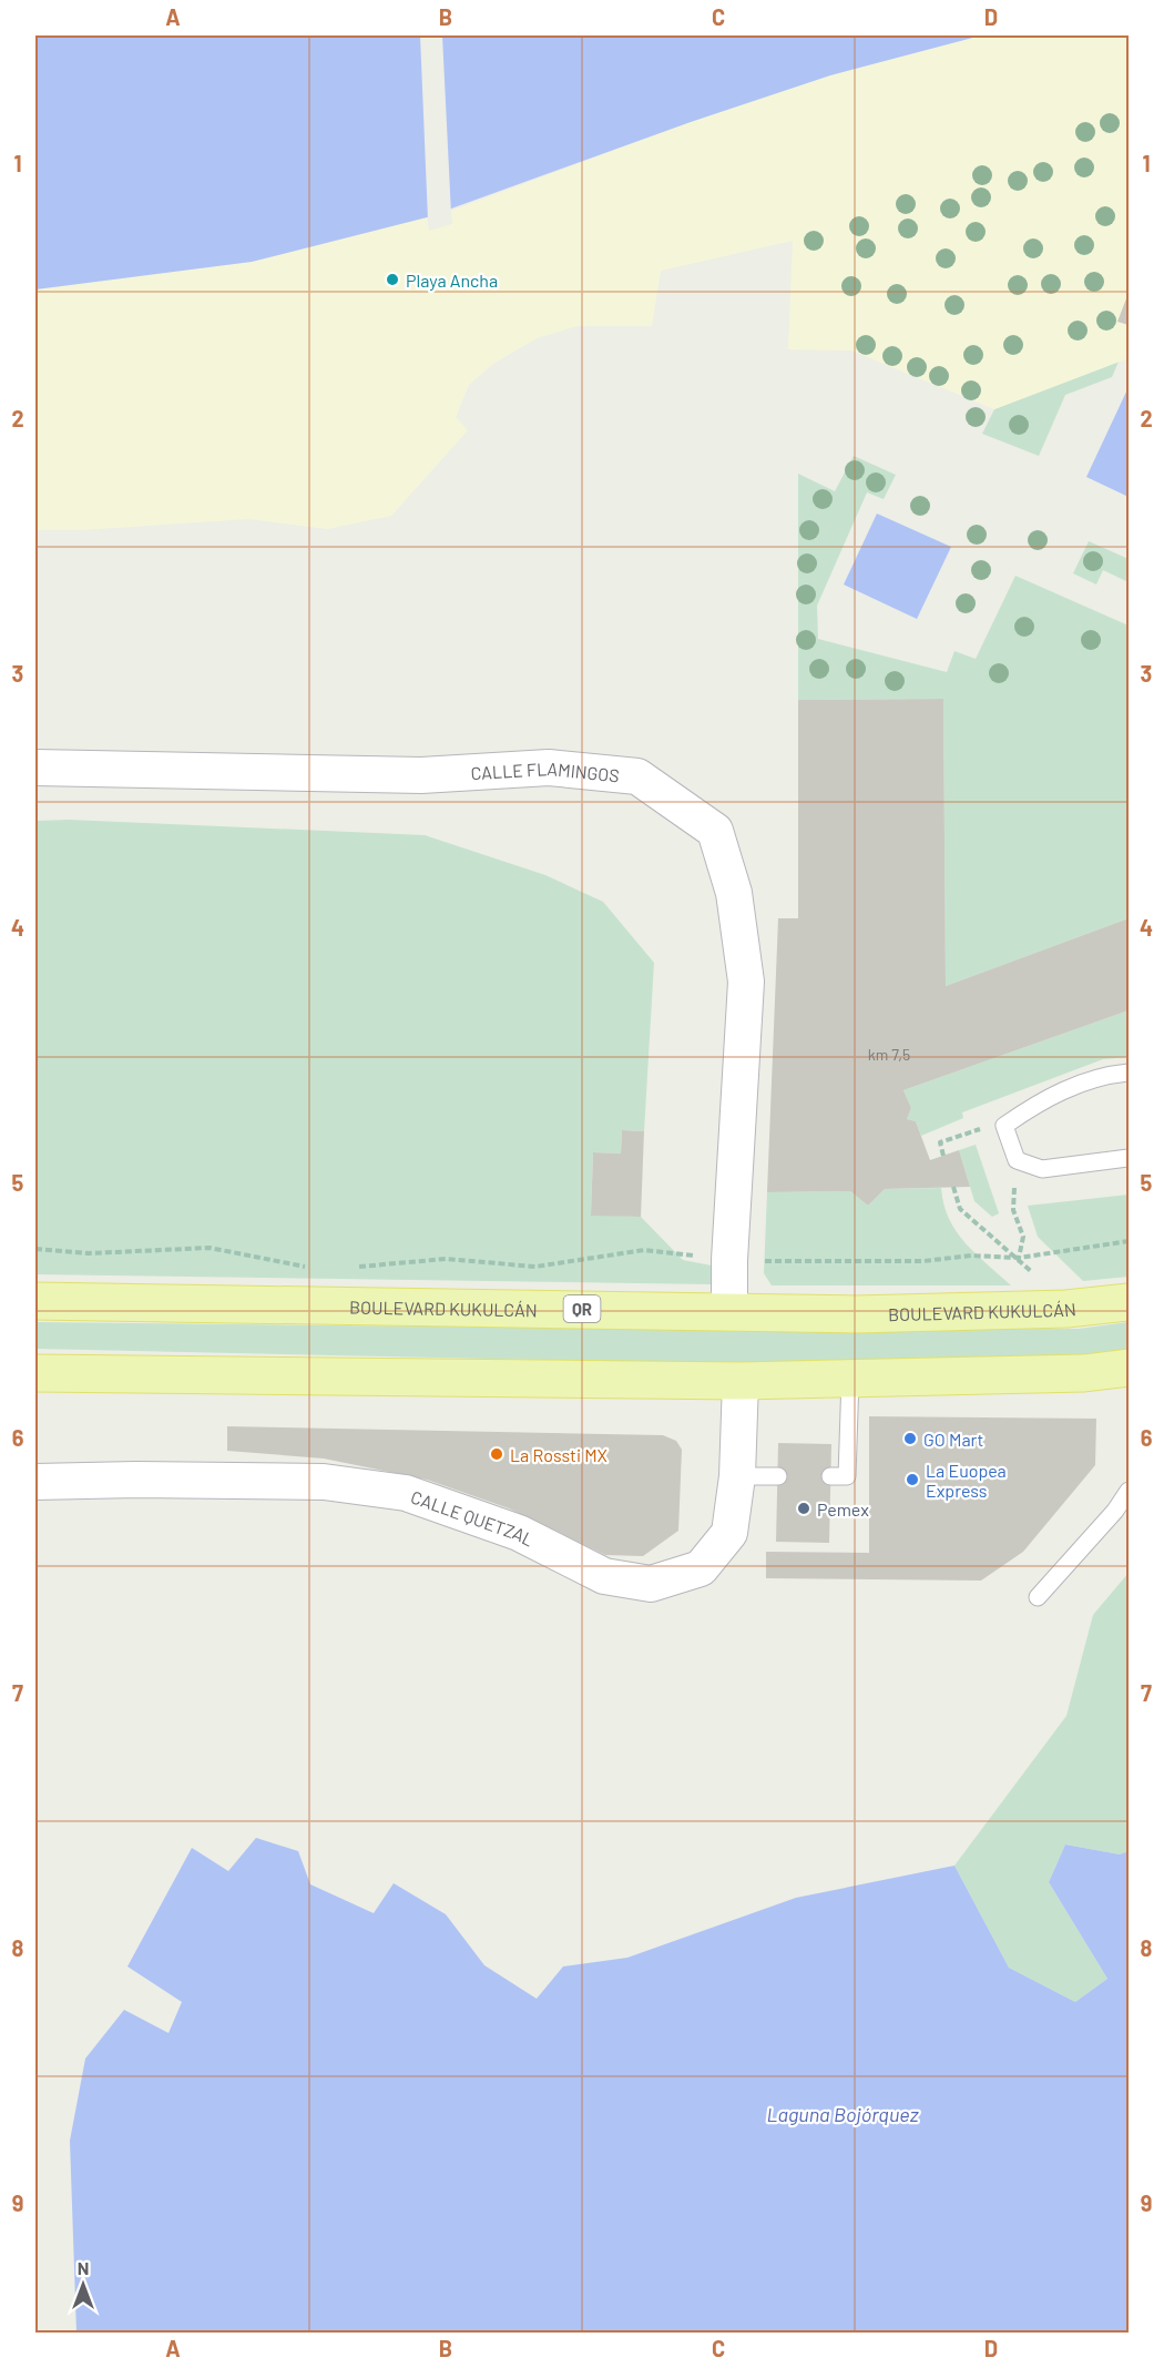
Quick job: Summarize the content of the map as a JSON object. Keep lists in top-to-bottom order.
{
  "streets": {
    "main road": ["BOULEVARD KUKULCÁN", "QR"],
    "street": ["CALLE FLAMINGOS", "CALLE QUETZAL"]
  },
  "crossings": [
    ["CALLE FLAMINGOS", "BOULEVARD KUKULCÁN"]
  ],
  "water": ["Laguna Bojórquez"],
  "places": [
    "Playa Ancha",
    "GO Mart",
    "La Rossti MX",
    "La Euopea Express",
    "Pemex"
  ],
  "house_numbers": ["km 7,5"],
  "north": "top",
  "grid": {
    "columns": [
      "A",
      "B",
      "C",
      "D"
    ],
    "rows": [
      "1",
      "2",
      "3",
      "4",
      "5",
      "6",
      "7",
      "8",
      "9"
    ]
  }
}
